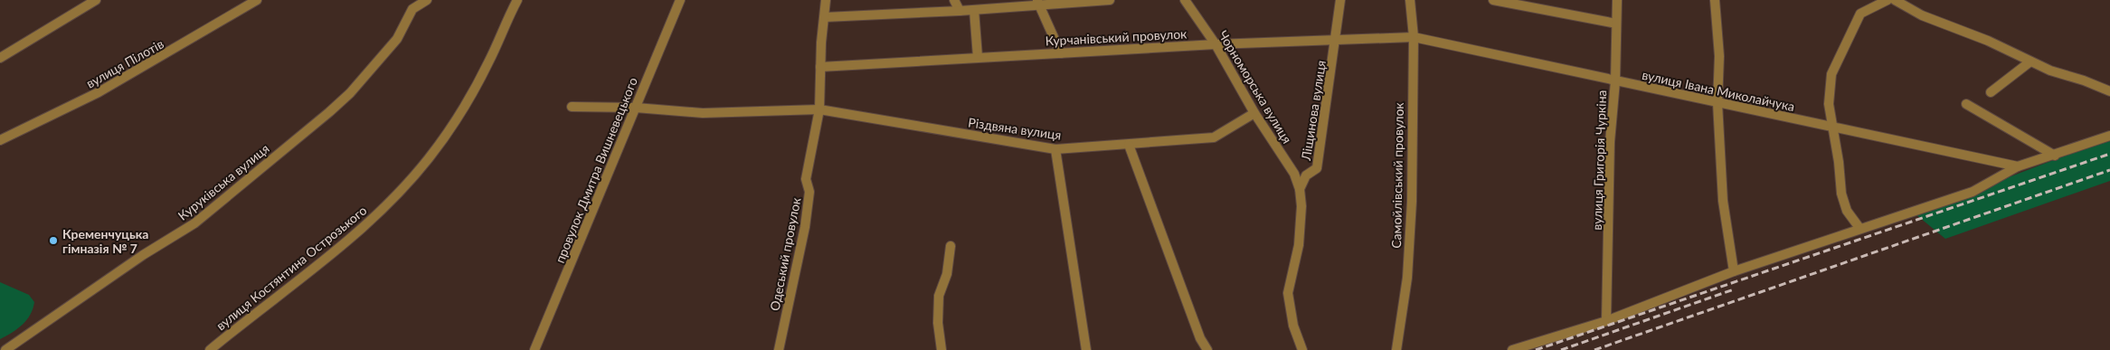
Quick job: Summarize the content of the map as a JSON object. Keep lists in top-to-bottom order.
{
  "streets": {
    "street": [
      "Курчанівський провулок",
      "вулиця Пілотів",
      "Чорноморська вулиця",
      "вулиця Івана Миколайчука",
      "Ліщинова вулиця",
      "Різдвяна вулиця",
      "вулиця Григорія Чуркіна",
      "провулок Дмитра Вишневецького",
      "Самойлівський провулок",
      "Куруківська вулиця",
      "Одеський провулок",
      "вулиця Костянтина Острозького"
    ]
  },
  "crossings": [
    ["Курчанівський провулок", "Чорноморська вулиця"],
    ["Курчанівський провулок", "вулиця Івана Миколайчука"],
    ["Курчанівський провулок", "Ліщинова вулиця"],
    ["Курчанівський провулок", "Самойлівський провулок"],
    ["Чорноморська вулиця", "Ліщинова вулиця"],
    ["Чорноморська вулиця", "Різдвяна вулиця"],
    ["вулиця Івана Миколайчука", "вулиця Григорія Чуркіна"],
    ["вулиця Івана Миколайчука", "Самойлівський провулок"],
    ["Різдвяна вулиця", "провулок Дмитра Вишневецького"],
    ["Різдвяна вулиця", "Одеський провулок"]
  ],
  "places": ["Кременчуцька гімназія № 7"]
}
